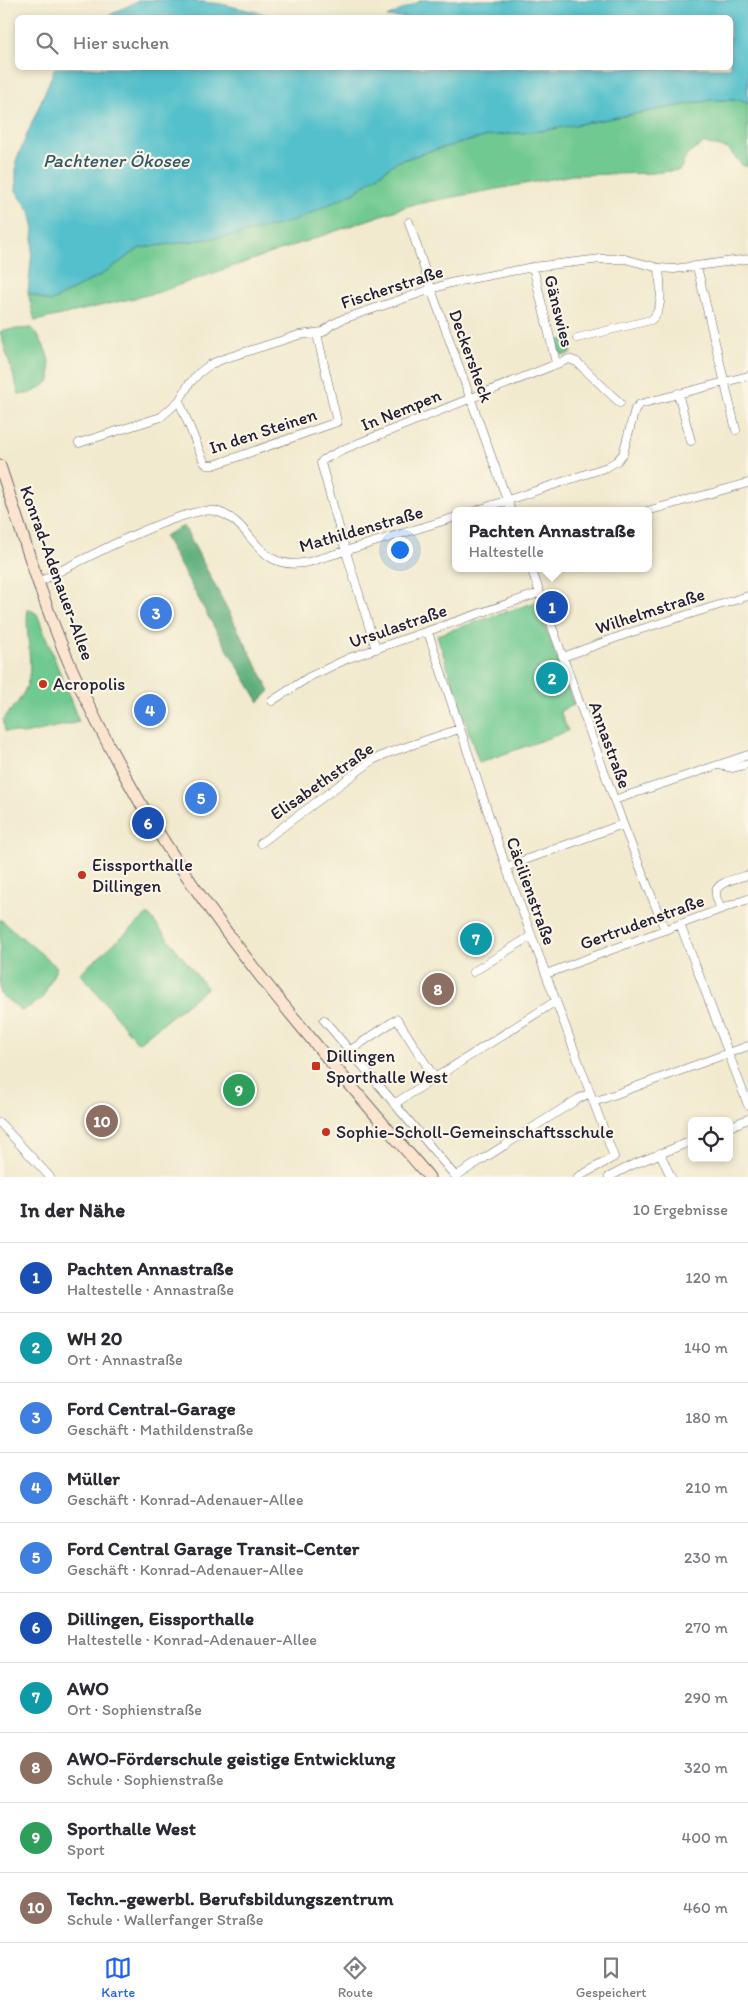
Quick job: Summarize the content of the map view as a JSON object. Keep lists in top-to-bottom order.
{
  "streets": {
    "street": [
      "Fischerstraße",
      "Gänswies",
      "Deckersheck",
      "In Nempen",
      "In den Steinen",
      "Mathildenstraße",
      "Konrad-Adenauer-Allee",
      "Wilhelmstraße",
      "Ursulastraße",
      "Annastraße",
      "Elisabethstraße",
      "Cäcilienstraße",
      "Gertrudenstraße"
    ]
  },
  "crossings": [
    ["Fischerstraße", "Gänswies"],
    ["Fischerstraße", "Deckersheck"],
    ["Fischerstraße", "In den Steinen"],
    ["Gänswies", "In Nempen"],
    ["Deckersheck", "In Nempen"],
    ["In Nempen", "Mathildenstraße"],
    ["Mathildenstraße", "Konrad-Adenauer-Allee"],
    ["Wilhelmstraße", "Annastraße"],
    ["Ursulastraße", "Annastraße"],
    ["Ursulastraße", "Cäcilienstraße"],
    ["Annastraße", "Gertrudenstraße"],
    ["Elisabethstraße", "Cäcilienstraße"],
    ["Cäcilienstraße", "Gertrudenstraße"]
  ],
  "water": ["Pachtener Ökosee"],
  "places": {
    "other": ["Acropolis", "Eissporthalle Dillingen", "Sophie-Scholl-Gemeinschaftsschule"],
    "transit": ["Dillingen Sporthalle West"]
  },
  "page": {
    "search": "Hier suchen",
    "popup": ["Pachten Annastraße", "Haltestelle"],
    "pins": [
      "1",
      "3",
      "2",
      "4",
      "5",
      "6",
      "7",
      "8",
      "9",
      "10"
    ],
    "heading": ["In der Nähe", "10 Ergebnisse"],
    "list": [
      {
        "mark": "1",
        "name": "Pachten Annastraße",
        "note": "Haltestelle · Annastraße",
        "value": "120 m"
      },
      {
        "mark": "2",
        "name": "WH 20",
        "note": "Ort · Annastraße",
        "value": "140 m"
      },
      {
        "mark": "3",
        "name": "Ford Central-Garage",
        "note": "Geschäft · Mathildenstraße",
        "value": "180 m"
      },
      {
        "mark": "4",
        "name": "Müller",
        "note": "Geschäft · Konrad-Adenauer-Allee",
        "value": "210 m"
      },
      {
        "mark": "5",
        "name": "Ford Central Garage Transit-Center",
        "note": "Geschäft · Konrad-Adenauer-Allee",
        "value": "230 m"
      },
      {
        "mark": "6",
        "name": "Dillingen, Eissporthalle",
        "note": "Haltestelle · Konrad-Adenauer-Allee",
        "value": "270 m"
      },
      {
        "mark": "7",
        "name": "AWO",
        "note": "Ort · Sophienstraße",
        "value": "290 m"
      },
      {
        "mark": "8",
        "name": "AWO-Förderschule geistige Entwicklung",
        "note": "Schule · Sophienstraße",
        "value": "320 m"
      },
      {
        "mark": "9",
        "name": "Sporthalle West",
        "note": "Sport",
        "value": "400 m"
      },
      {
        "mark": "10",
        "name": "Techn.-gewerbl. Berufsbildungszentrum",
        "note": "Schule · Wallerfanger Straße",
        "value": "460 m"
      }
    ],
    "nav": ["Karte", "Route", "Gespeichert"]
  }
}
